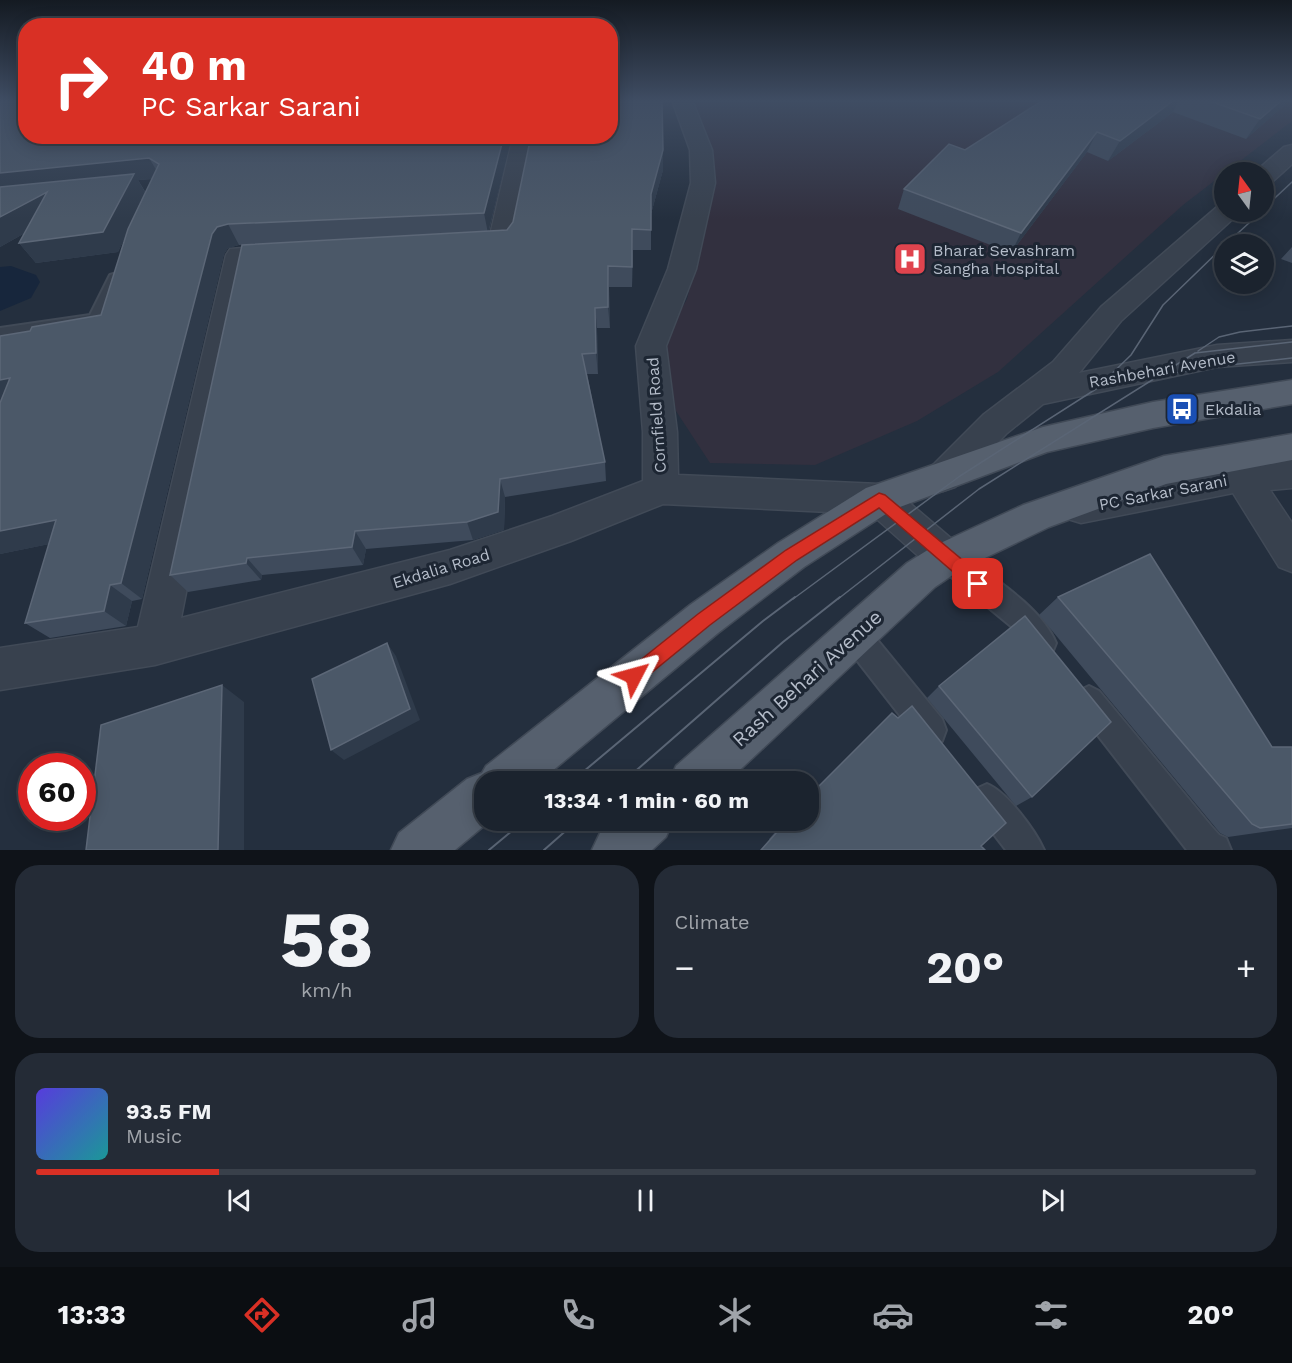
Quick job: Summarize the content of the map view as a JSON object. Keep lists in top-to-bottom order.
{
  "streets": {
    "main road": ["Rash Behari Avenue"],
    "street": [
      "Rashbehari Avenue",
      "Cornfield Road",
      "PC Sarkar Sarani",
      "Ekdalia Road"
    ]
  },
  "crossings": [
    ["Cornfield Road", "Ekdalia Road"],
    ["PC Sarkar Sarani", "Rash Behari Avenue"]
  ],
  "places": {
    "hospital": ["Bharat Sevashram Sangha Hospital"],
    "bus stop": ["Ekdalia"]
  },
  "north": "top",
  "page": {
    "turn": ["40 m", "PC Sarkar Sarani"],
    "limit": "60",
    "trip": "13:34 · 1 min · 60 m",
    "tile": [
      ["58", "km/h"],
      "Climate"
    ],
    "heat": ["−", "20°", "+"],
    "song": ["93.5 FM", "Music"],
    "tabs": ["13:33", "20°"]
  }
}
